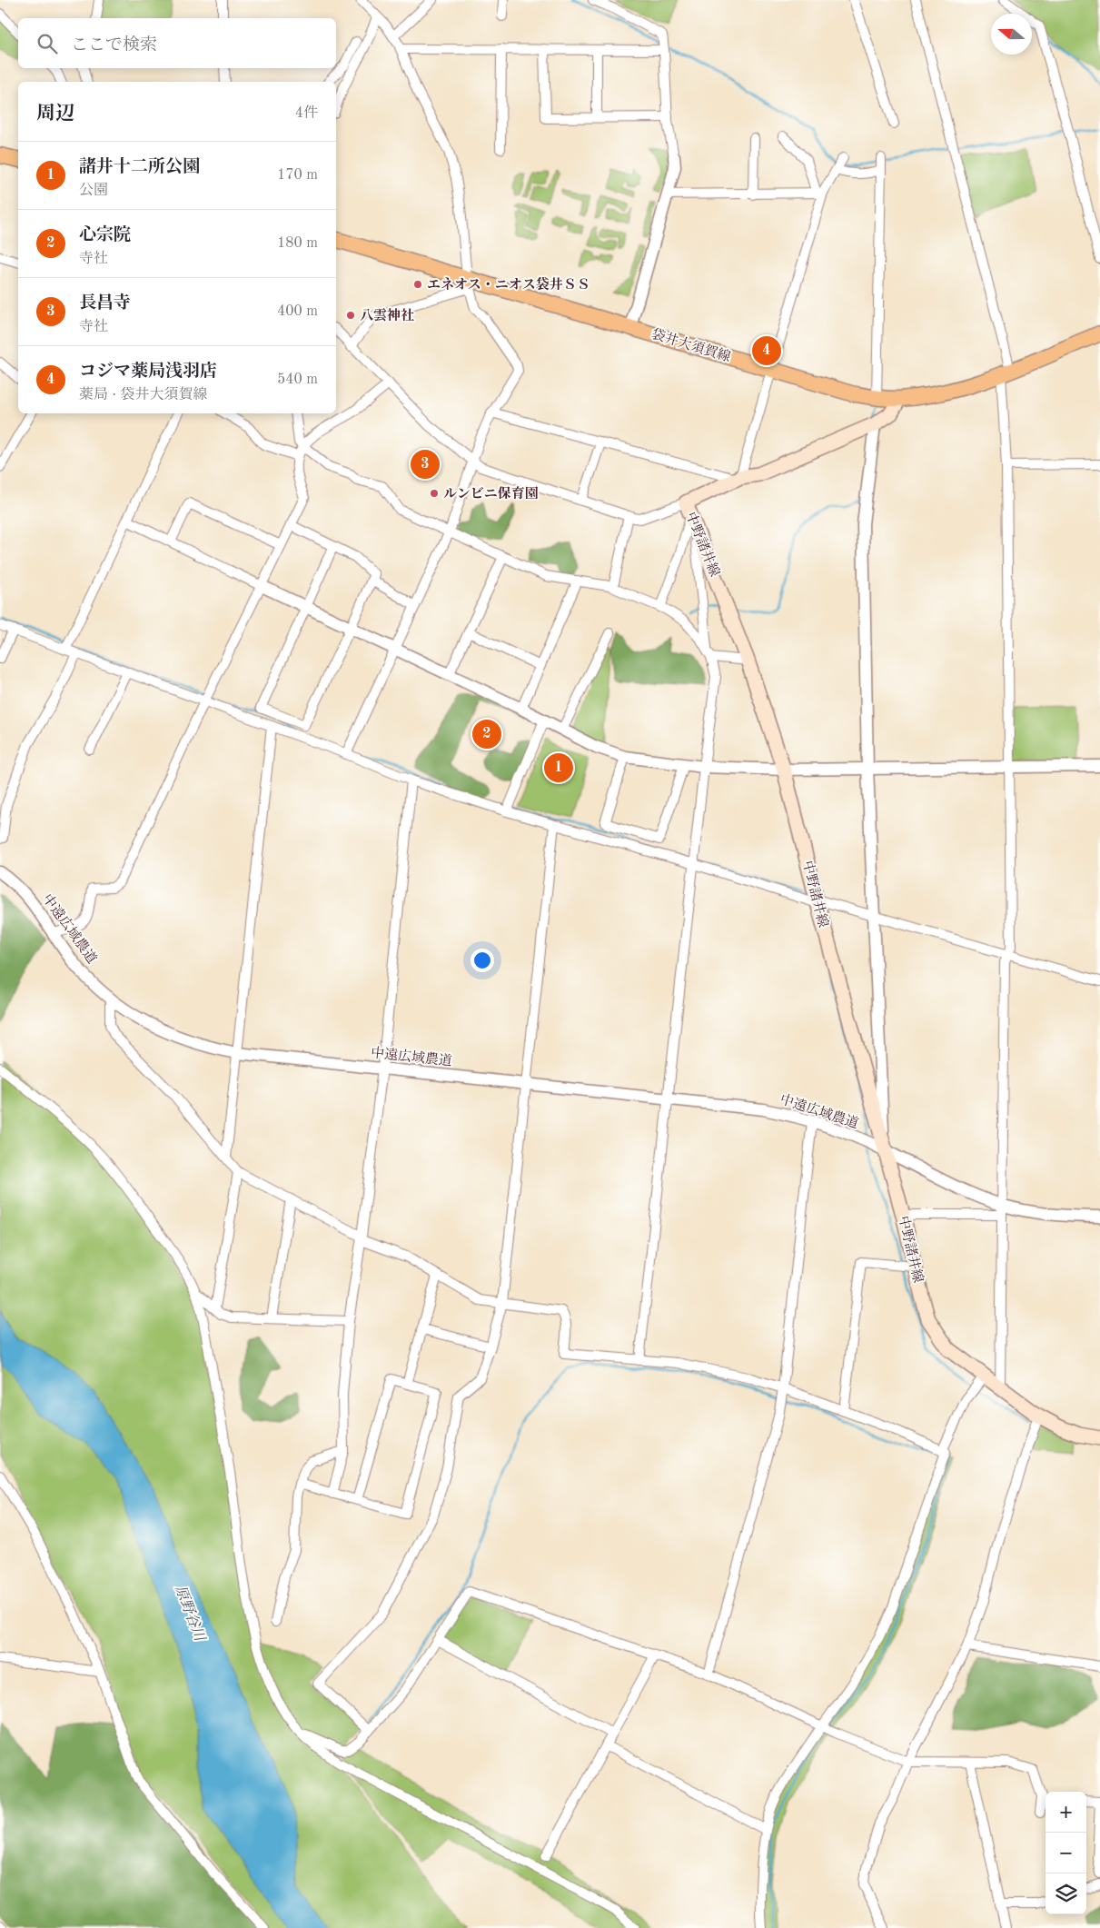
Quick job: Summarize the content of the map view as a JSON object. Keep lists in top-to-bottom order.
{
  "streets": {
    "main road": ["袋井大須賀線", "中野諸井線"],
    "street": ["中遠広域農道"]
  },
  "crossings": [
    ["袋井大須賀線", "中野諸井線"],
    ["中野諸井線", "中遠広域農道"]
  ],
  "water": ["原野谷川"],
  "places": ["エネオス・ニオス袋井ＳＳ", "八雲神社", "ルンビニ保育園"],
  "north": "left",
  "page": {
    "search": "ここで検索",
    "heading": ["周辺", "4件"],
    "list": [
      {
        "mark": "1",
        "name": "諸井十二所公園",
        "note": "公園",
        "value": "170 m"
      },
      {
        "mark": "2",
        "name": "心宗院",
        "note": "寺社",
        "value": "180 m"
      },
      {
        "mark": "3",
        "name": "長昌寺",
        "note": "寺社",
        "value": "400 m"
      },
      {
        "mark": "4",
        "name": "コジマ薬局浅羽店",
        "note": "薬局 · 袋井大須賀線",
        "value": "540 m"
      }
    ],
    "pins": [
      "4",
      "3",
      "2",
      "1"
    ],
    "map_buttons": ["+", "−"]
  }
}
